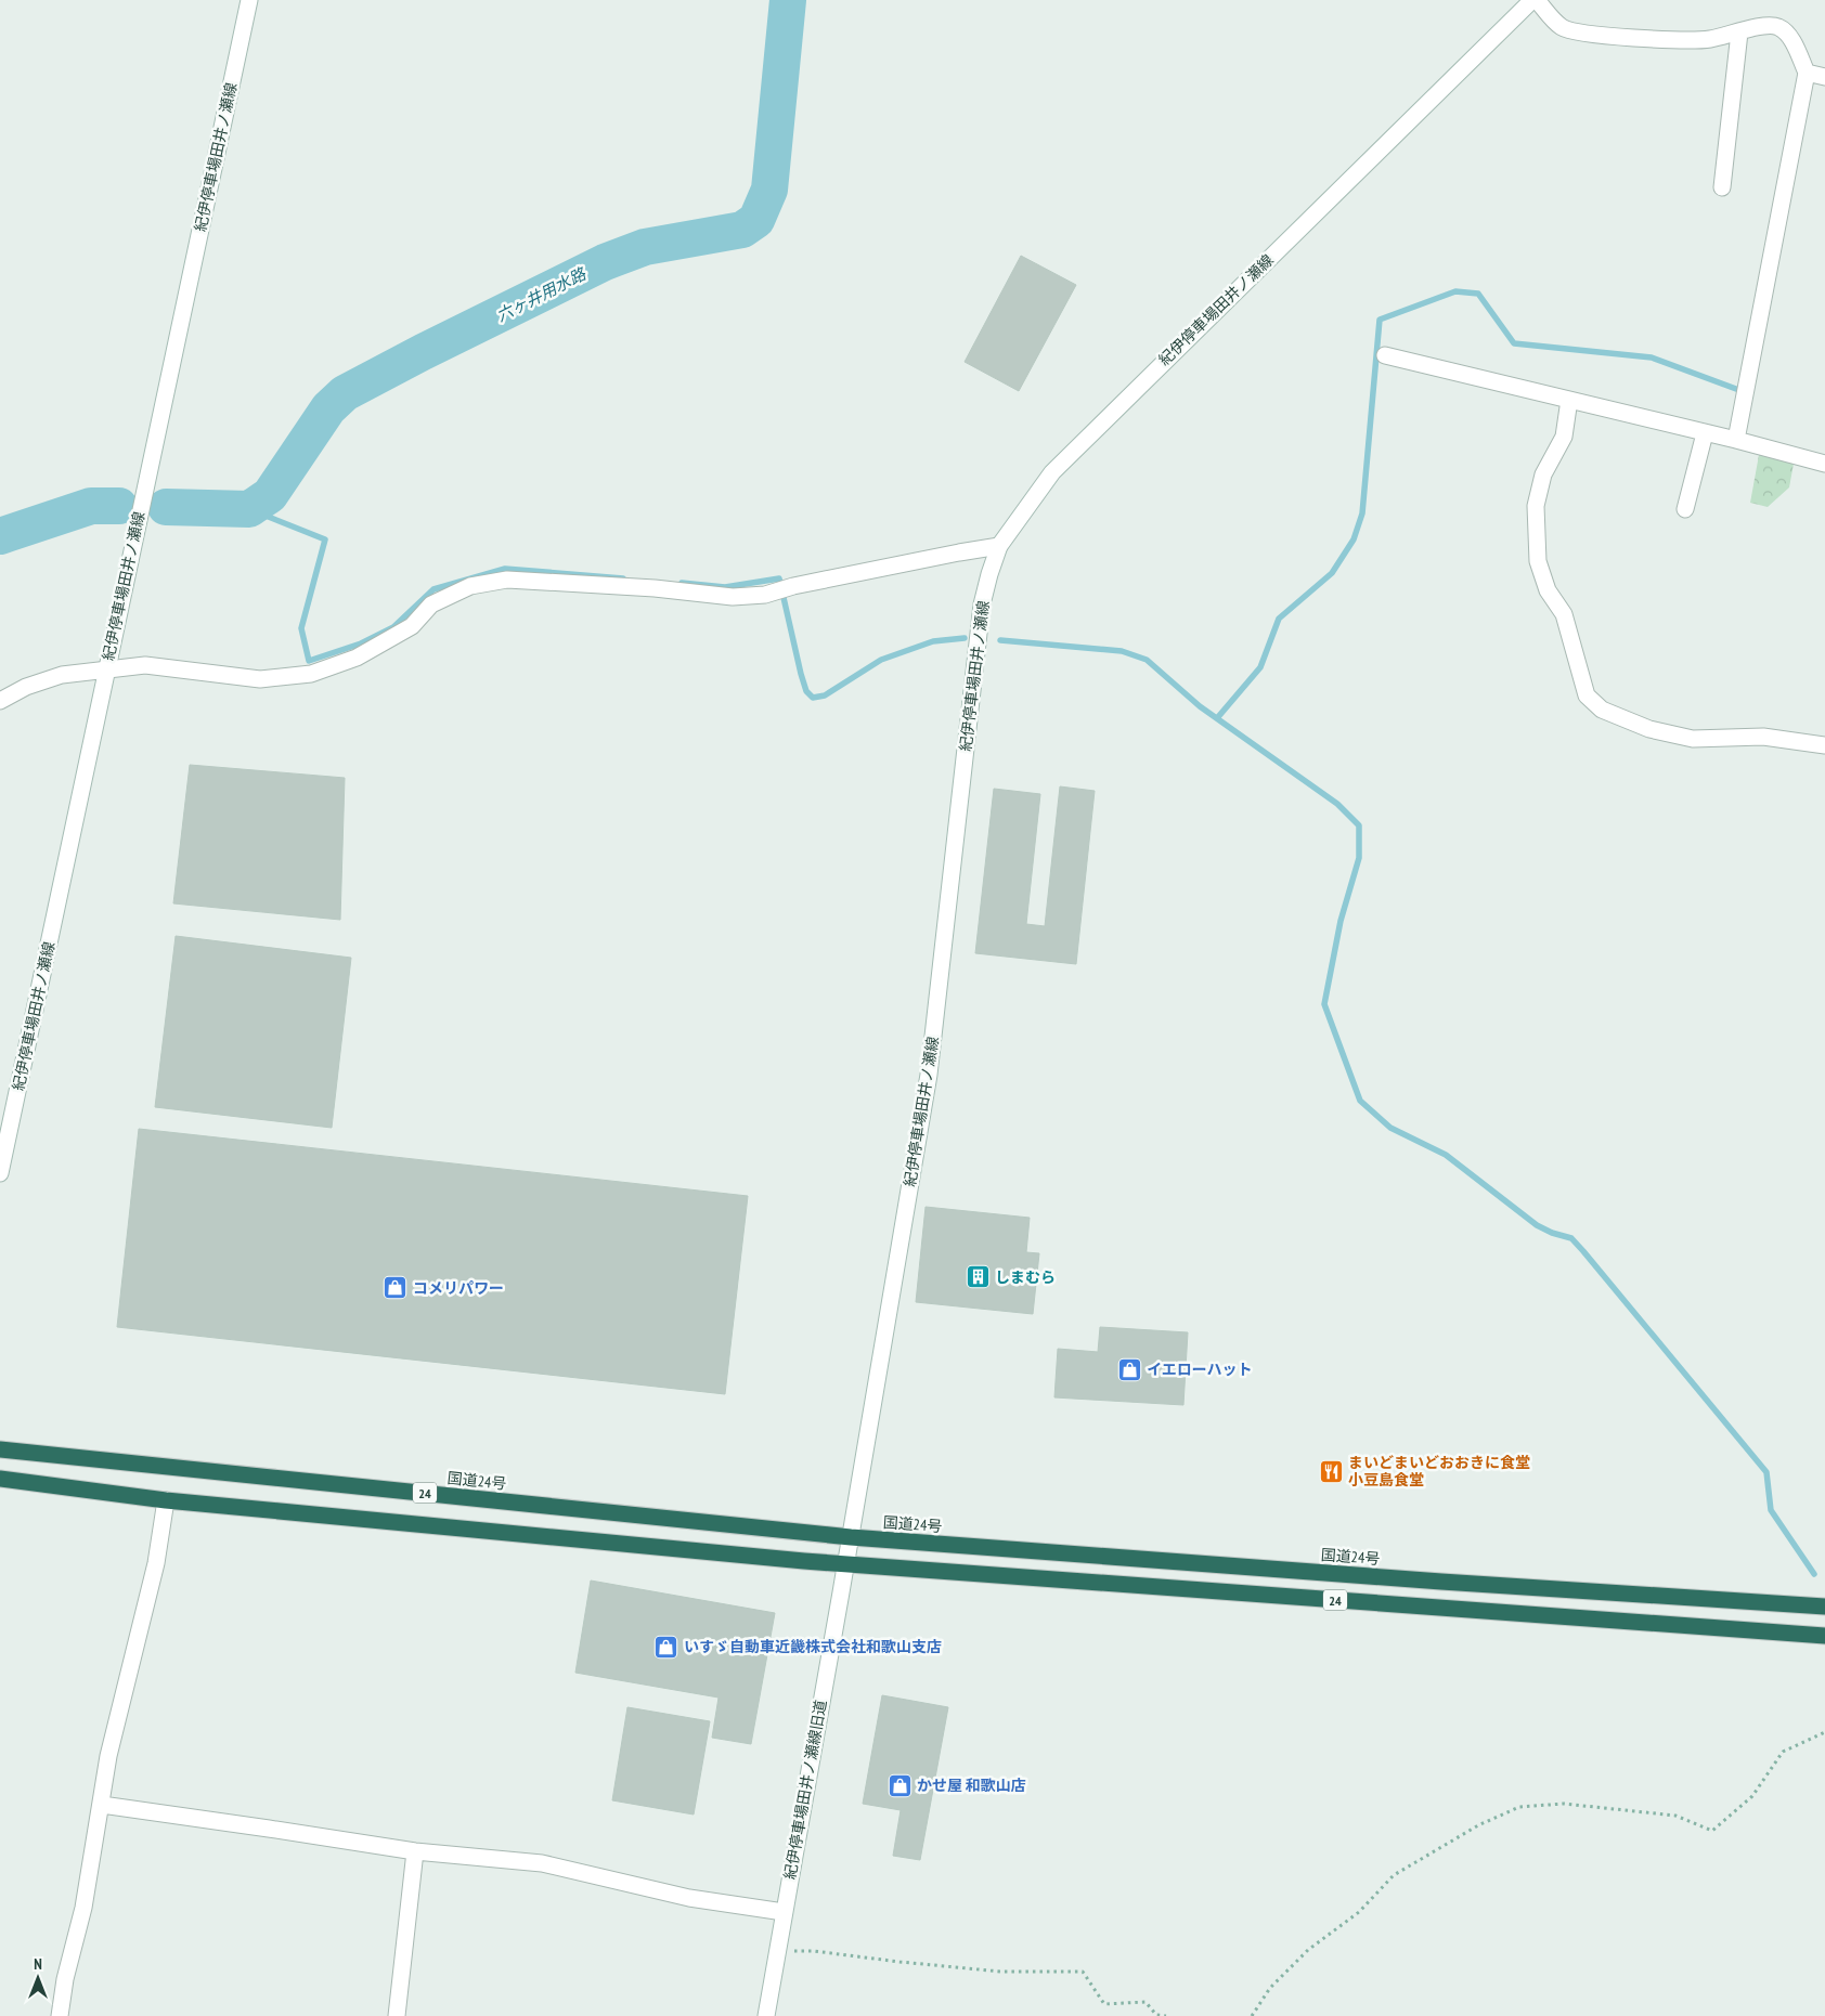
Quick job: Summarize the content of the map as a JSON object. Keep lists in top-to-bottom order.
{
  "streets": {
    "highway": ["国道24号", "24"],
    "street": ["紀伊停車場田井ノ瀬線", "紀伊停車場田井ノ瀬線旧道"]
  },
  "crossings": [
    ["紀伊停車場田井ノ瀬線", "国道24号"],
    ["紀伊停車場田井ノ瀬線", "24"],
    ["紀伊停車場田井ノ瀬線", "紀伊停車場田井ノ瀬線旧道"],
    ["24", "紀伊停車場田井ノ瀬線旧道"]
  ],
  "water": ["六ヶ井用水路"],
  "places": {
    "building": ["しまむら"],
    "shop": [
      "コメリパワー",
      "イエローハット",
      "いすゞ自動車近畿株式会社和歌山支店",
      "かせ屋 和歌山店"
    ],
    "restaurant": ["まいどまいどおおきに食堂 小豆島食堂"]
  },
  "north": "top"
}
